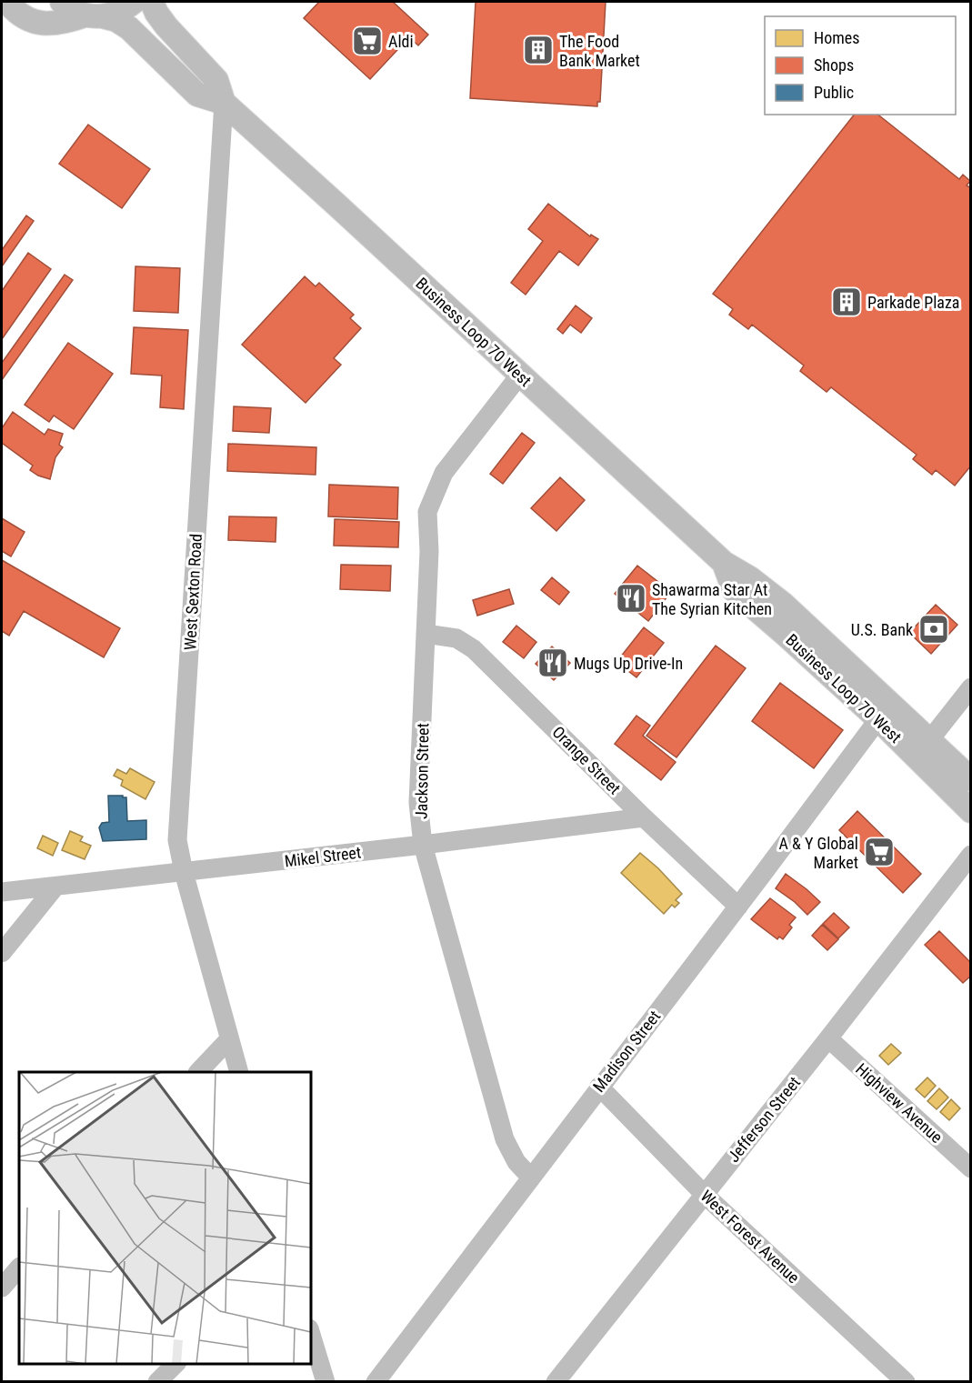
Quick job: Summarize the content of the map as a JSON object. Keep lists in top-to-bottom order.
{
  "streets": {
    "main road": ["Business Loop 70 West"],
    "street": [
      "West Sexton Road",
      "Orange Street",
      "Jackson Street",
      "Mikel Street",
      "Madison Street",
      "Highview Avenue",
      "Jefferson Street",
      "West Forest Avenue"
    ]
  },
  "crossings": [
    ["Business Loop 70 West", "West Sexton Road"],
    ["Business Loop 70 West", "Jackson Street"],
    ["Business Loop 70 West", "Madison Street"],
    ["West Sexton Road", "Mikel Street"],
    ["Orange Street", "Jackson Street"],
    ["Orange Street", "Mikel Street"],
    ["Orange Street", "Madison Street"],
    ["Jackson Street", "Mikel Street"],
    ["Jackson Street", "Madison Street"],
    ["Madison Street", "West Forest Avenue"],
    ["Highview Avenue", "Jefferson Street"],
    ["Jefferson Street", "West Forest Avenue"]
  ],
  "places": {
    "supermarket": ["Aldi", "A & Y Global Market"],
    "building": ["The Food Bank Market", "Parkade Plaza"],
    "restaurant": ["Shawarma Star At The Syrian Kitchen", "Mugs Up Drive-In"],
    "bank": ["U.S. Bank"]
  },
  "legend": ["Homes", "Shops", "Public"]
}
